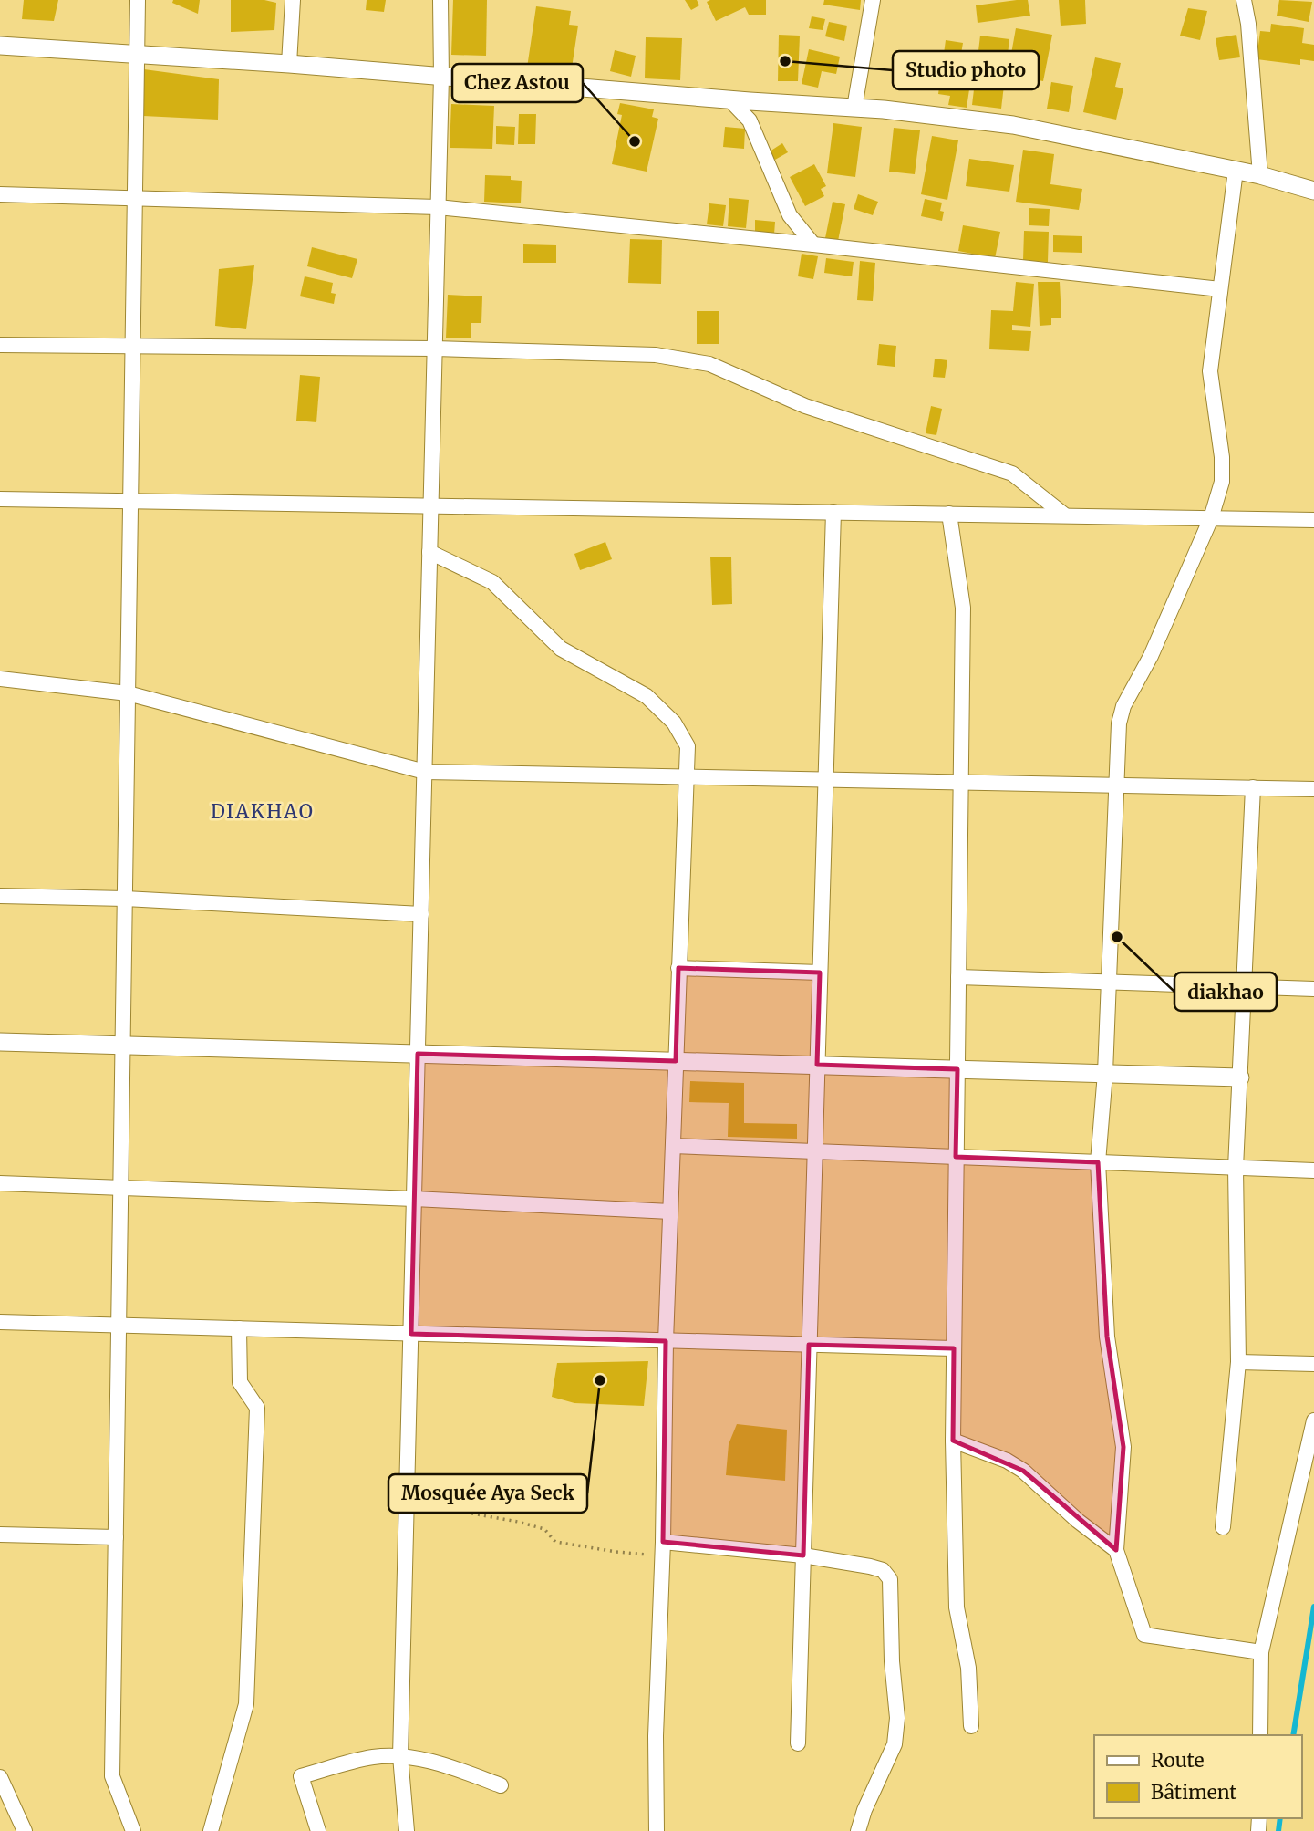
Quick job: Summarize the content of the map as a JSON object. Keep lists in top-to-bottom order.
{
  "districts": ["DIAKHAO"],
  "places": [
    "Studio photo",
    "Chez Astou",
    "diakhao",
    "Mosquée Aya Seck"
  ],
  "legend": ["Route", "Bâtiment"]
}
